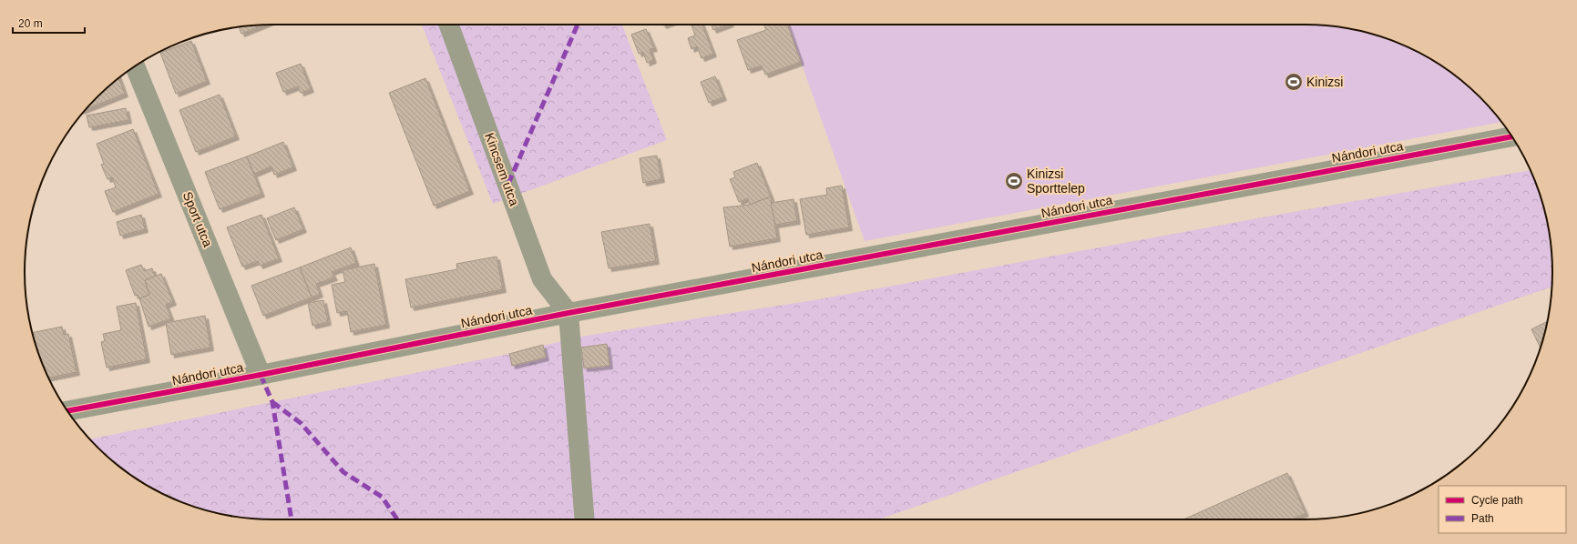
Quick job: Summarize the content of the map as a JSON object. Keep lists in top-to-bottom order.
{
  "streets": {
    "street": ["Nándori utca", "Kincsem utca", "Sport utca"]
  },
  "crossings": [
    ["Nándori utca", "Kincsem utca"],
    ["Nándori utca", "Sport utca"]
  ],
  "places": {
    "sports": ["Kinizsi", "Kinizsi Sporttelep"]
  },
  "legend": ["Cycle path", "Path"],
  "scale_bar": "20 m"
}
